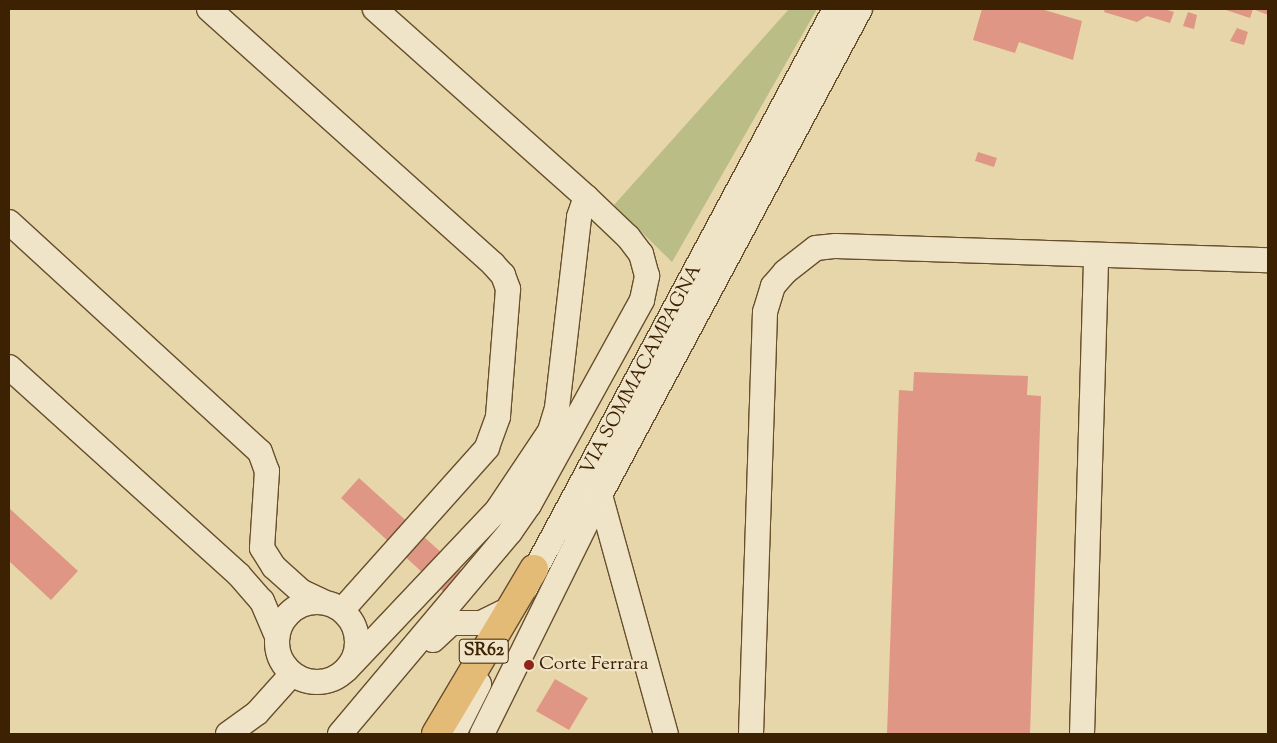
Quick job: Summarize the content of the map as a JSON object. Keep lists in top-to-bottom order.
{
  "streets": {
    "highway": ["SR62"],
    "street": ["VIA SOMMACAMPAGNA"]
  },
  "crossings": [
    ["VIA SOMMACAMPAGNA", "SR62"]
  ],
  "places": ["Corte Ferrara"]
}
